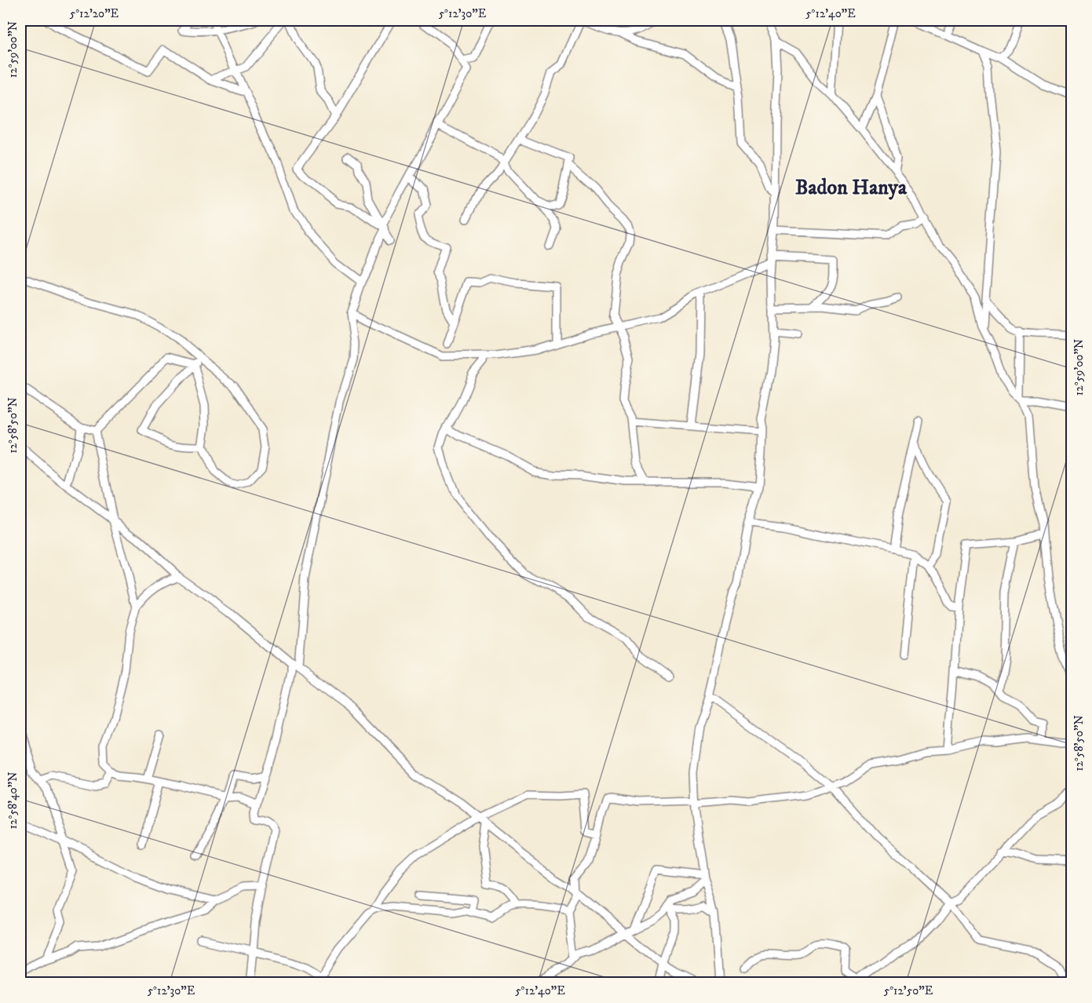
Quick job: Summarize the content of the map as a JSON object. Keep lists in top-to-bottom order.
{
  "districts": ["Badon Hanya"],
  "coordinates": [
    "5°12'20\"E",
    "5°12'30\"E",
    "5°12'40\"E",
    "12°59'00\"N",
    "12°58'50\"N",
    "12°58'40\"N",
    "5°12'50\"E"
  ]
}
